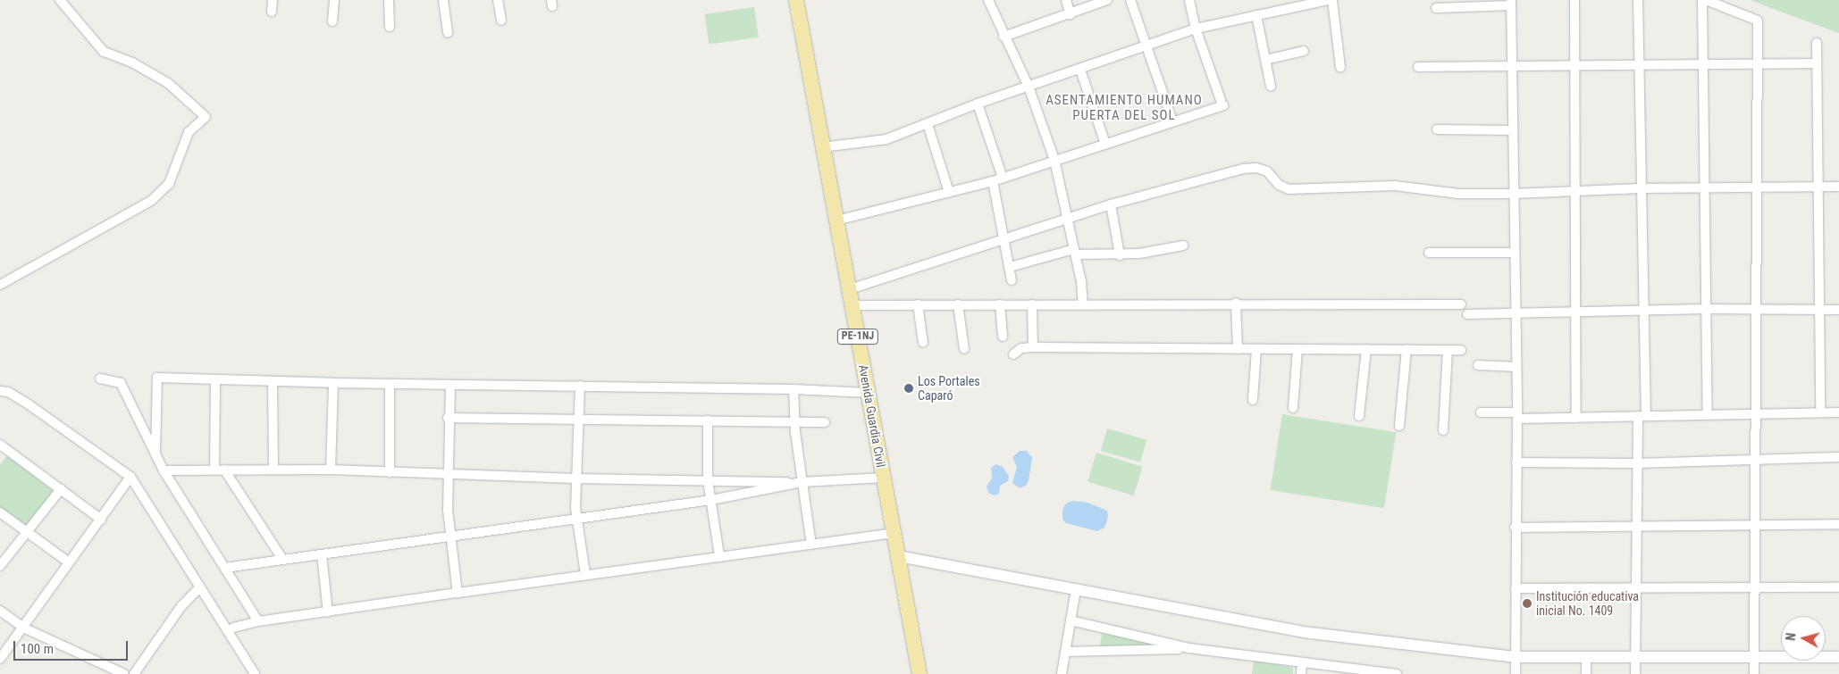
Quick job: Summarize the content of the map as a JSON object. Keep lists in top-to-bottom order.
{
  "streets": {
    "highway": ["PE-1NJ", "Avenida Guardia Civil"]
  },
  "districts": ["ASENTAMIENTO HUMANO PUERTA DEL SOL"],
  "places": ["Los Portales Caparó", "Institución educativa inicial No. 1409"],
  "scale_bar": "100 m",
  "north": "left"
}
